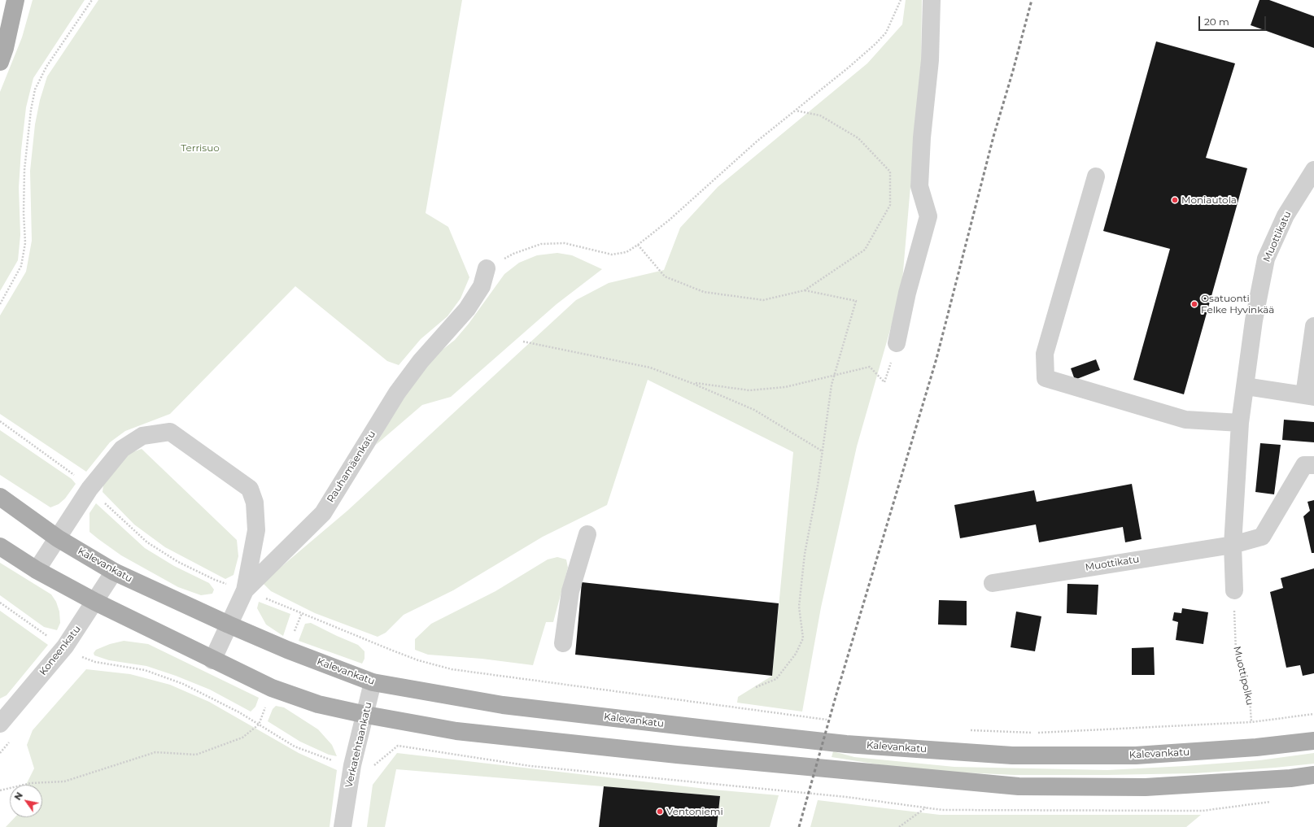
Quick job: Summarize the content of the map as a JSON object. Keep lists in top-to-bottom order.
{
  "streets": {
    "main road": ["Kalevankatu"],
    "street": [
      "Muottikatu",
      "Rauhamäenkatu",
      "Koneenkatu",
      "Verkatehtaankatu"
    ],
    "path": ["Muottipolku"]
  },
  "crossings": [
    ["Muottikatu", "Muottipolku"],
    ["Rauhamäenkatu", "Kalevankatu"],
    ["Kalevankatu", "Koneenkatu"],
    ["Kalevankatu", "Verkatehtaankatu"]
  ],
  "parks": ["Terrisuo"],
  "places": ["Moniautola", "Osatuonti Felke Hyvinkää", "Ventoniemi"],
  "scale_bar": "20 m",
  "north": "top left"
}
